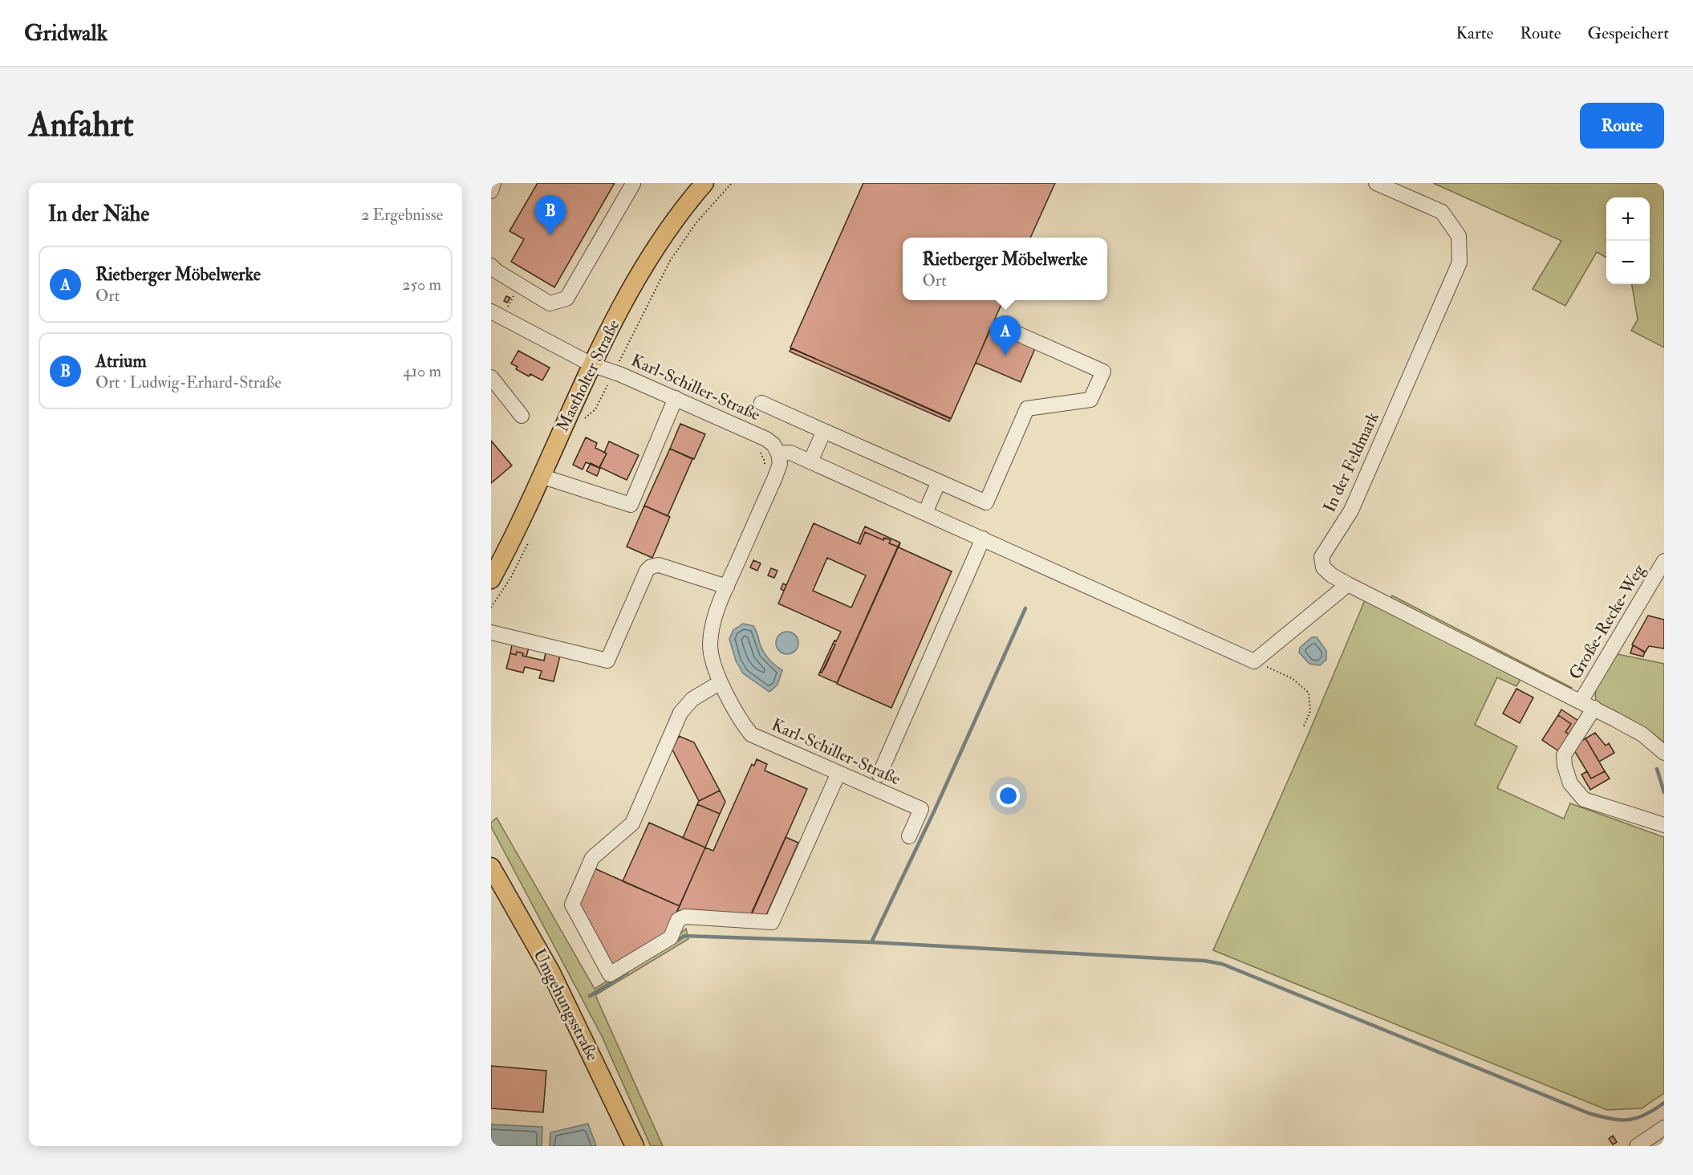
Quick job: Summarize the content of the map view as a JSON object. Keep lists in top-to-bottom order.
{
  "streets": {
    "main road": ["Mastholter Straße", "Umgehungsstraße"],
    "street": ["Karl-Schiller-Straße", "In der Feldmark", "Große-Recke-Weg"]
  },
  "crossings": [
    ["Mastholter Straße", "Karl-Schiller-Straße"],
    ["In der Feldmark", "Große-Recke-Weg"]
  ],
  "page": {
    "header": "Gridwalk",
    "nav": ["Karte", "Route", "Gespeichert"],
    "buttons": "Route",
    "title": "Anfahrt",
    "heading": ["In der Nähe", "2 Ergebnisse"],
    "pins": ["B", "A"],
    "map_buttons": ["+", "−"],
    "popup": ["Rietberger Möbelwerke", "Ort"],
    "list": [
      {
        "mark": "A",
        "name": "Rietberger Möbelwerke",
        "note": "Ort",
        "value": "250 m"
      },
      {
        "mark": "B",
        "name": "Atrium",
        "note": "Ort · Ludwig-Erhard-Straße",
        "value": "410 m"
      }
    ]
  }
}
